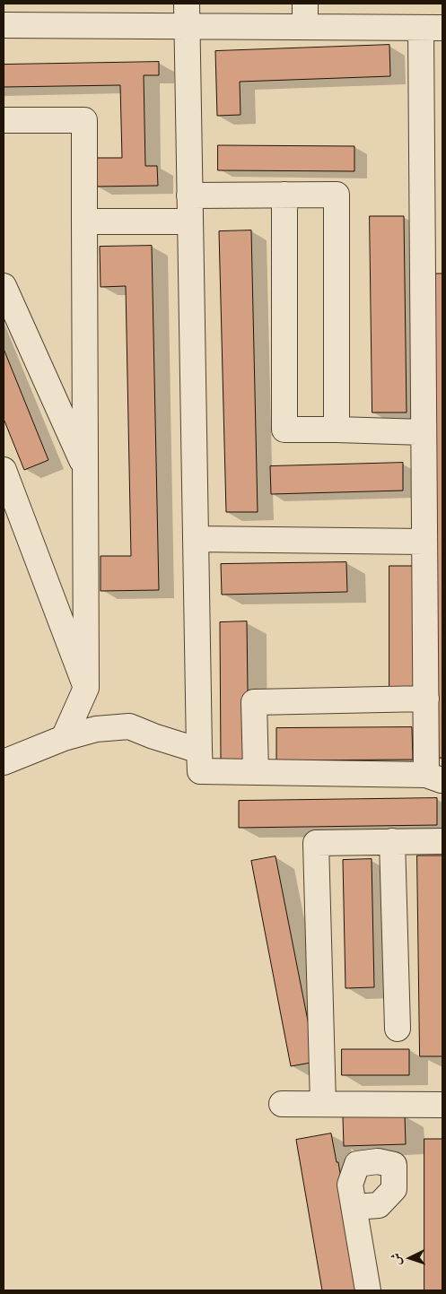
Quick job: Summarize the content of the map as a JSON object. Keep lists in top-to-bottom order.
{
  "north": "left"
}
